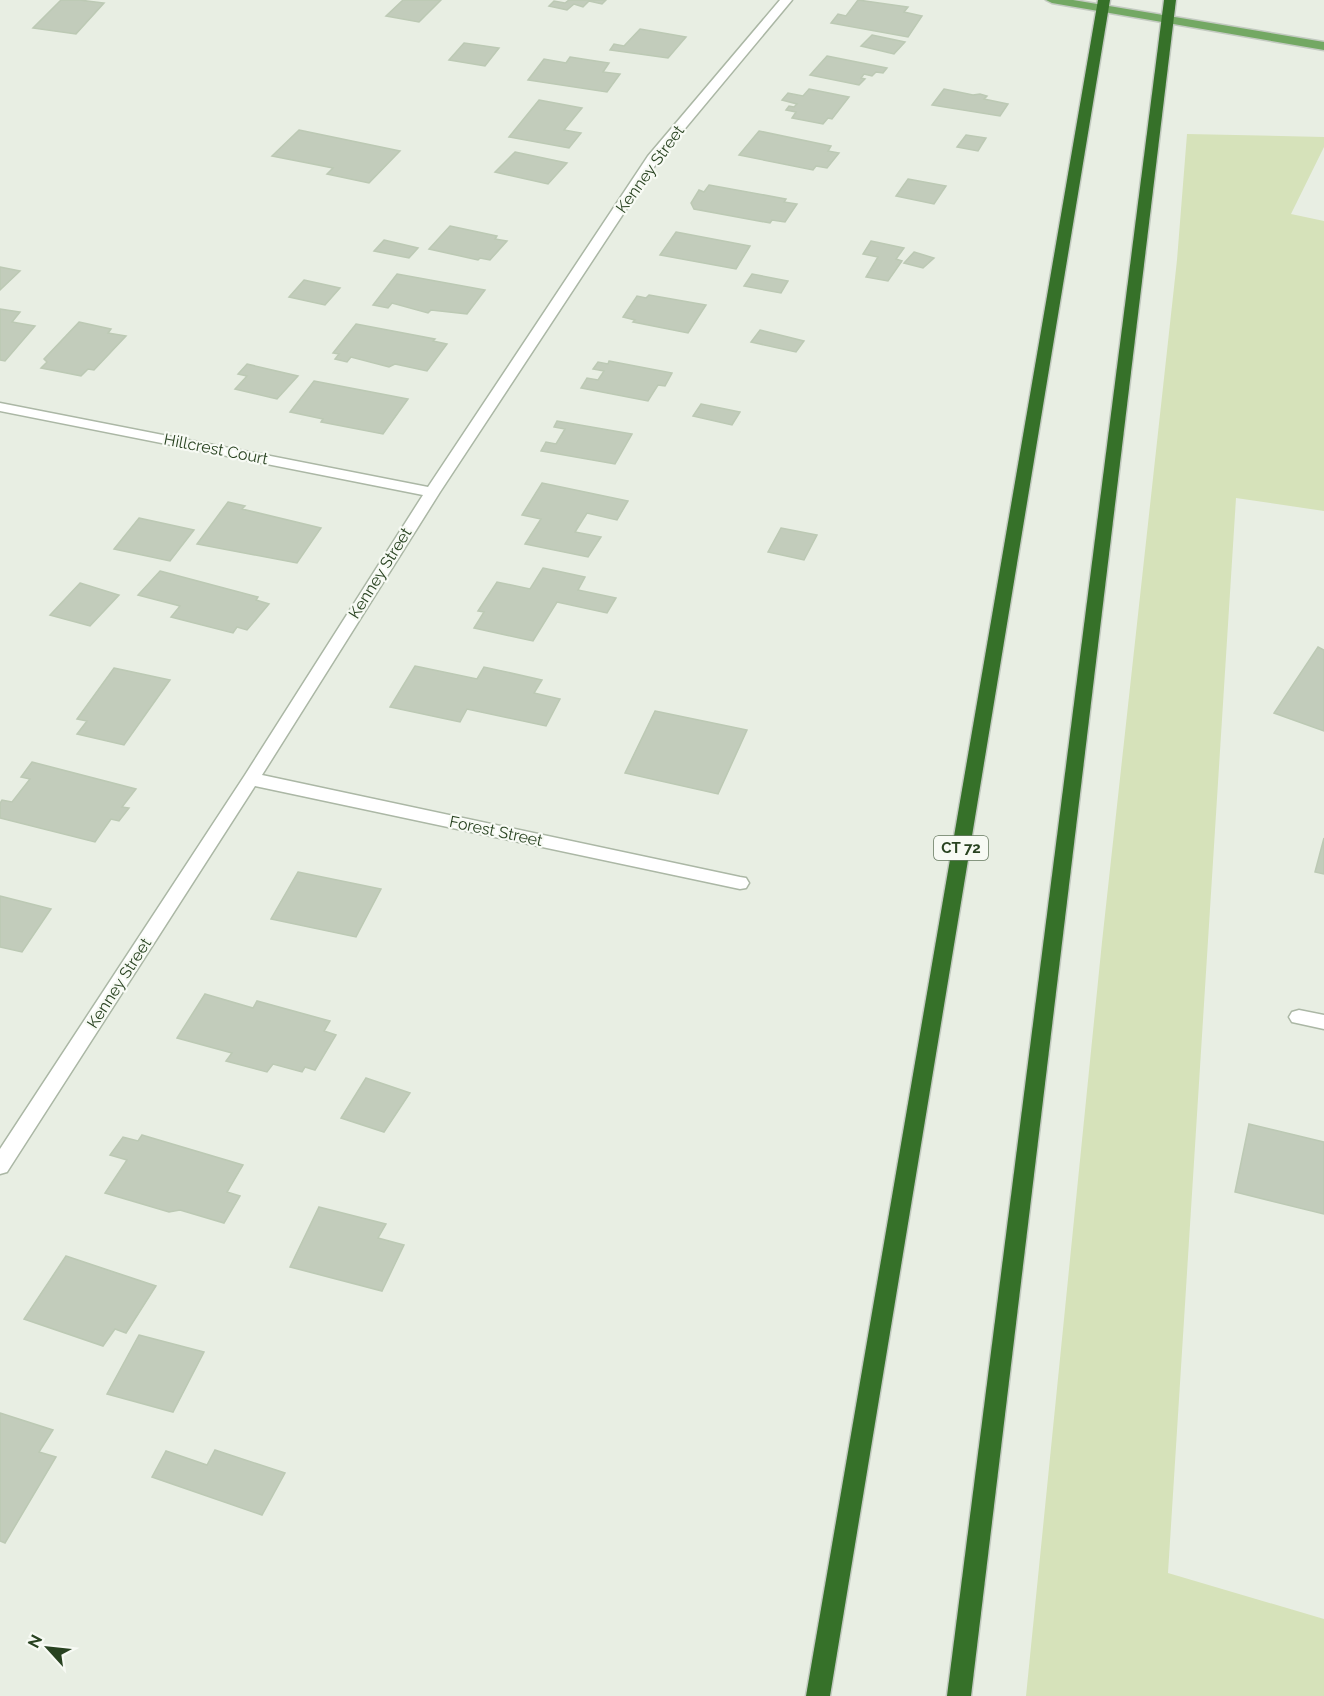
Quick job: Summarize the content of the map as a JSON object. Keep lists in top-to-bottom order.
{
  "streets": {
    "highway": ["CT 72"],
    "street": ["Kenney Street", "Hillcrest Court", "Forest Street"]
  },
  "crossings": [
    ["Kenney Street", "Hillcrest Court"],
    ["Kenney Street", "Forest Street"]
  ],
  "north": "top left"
}
